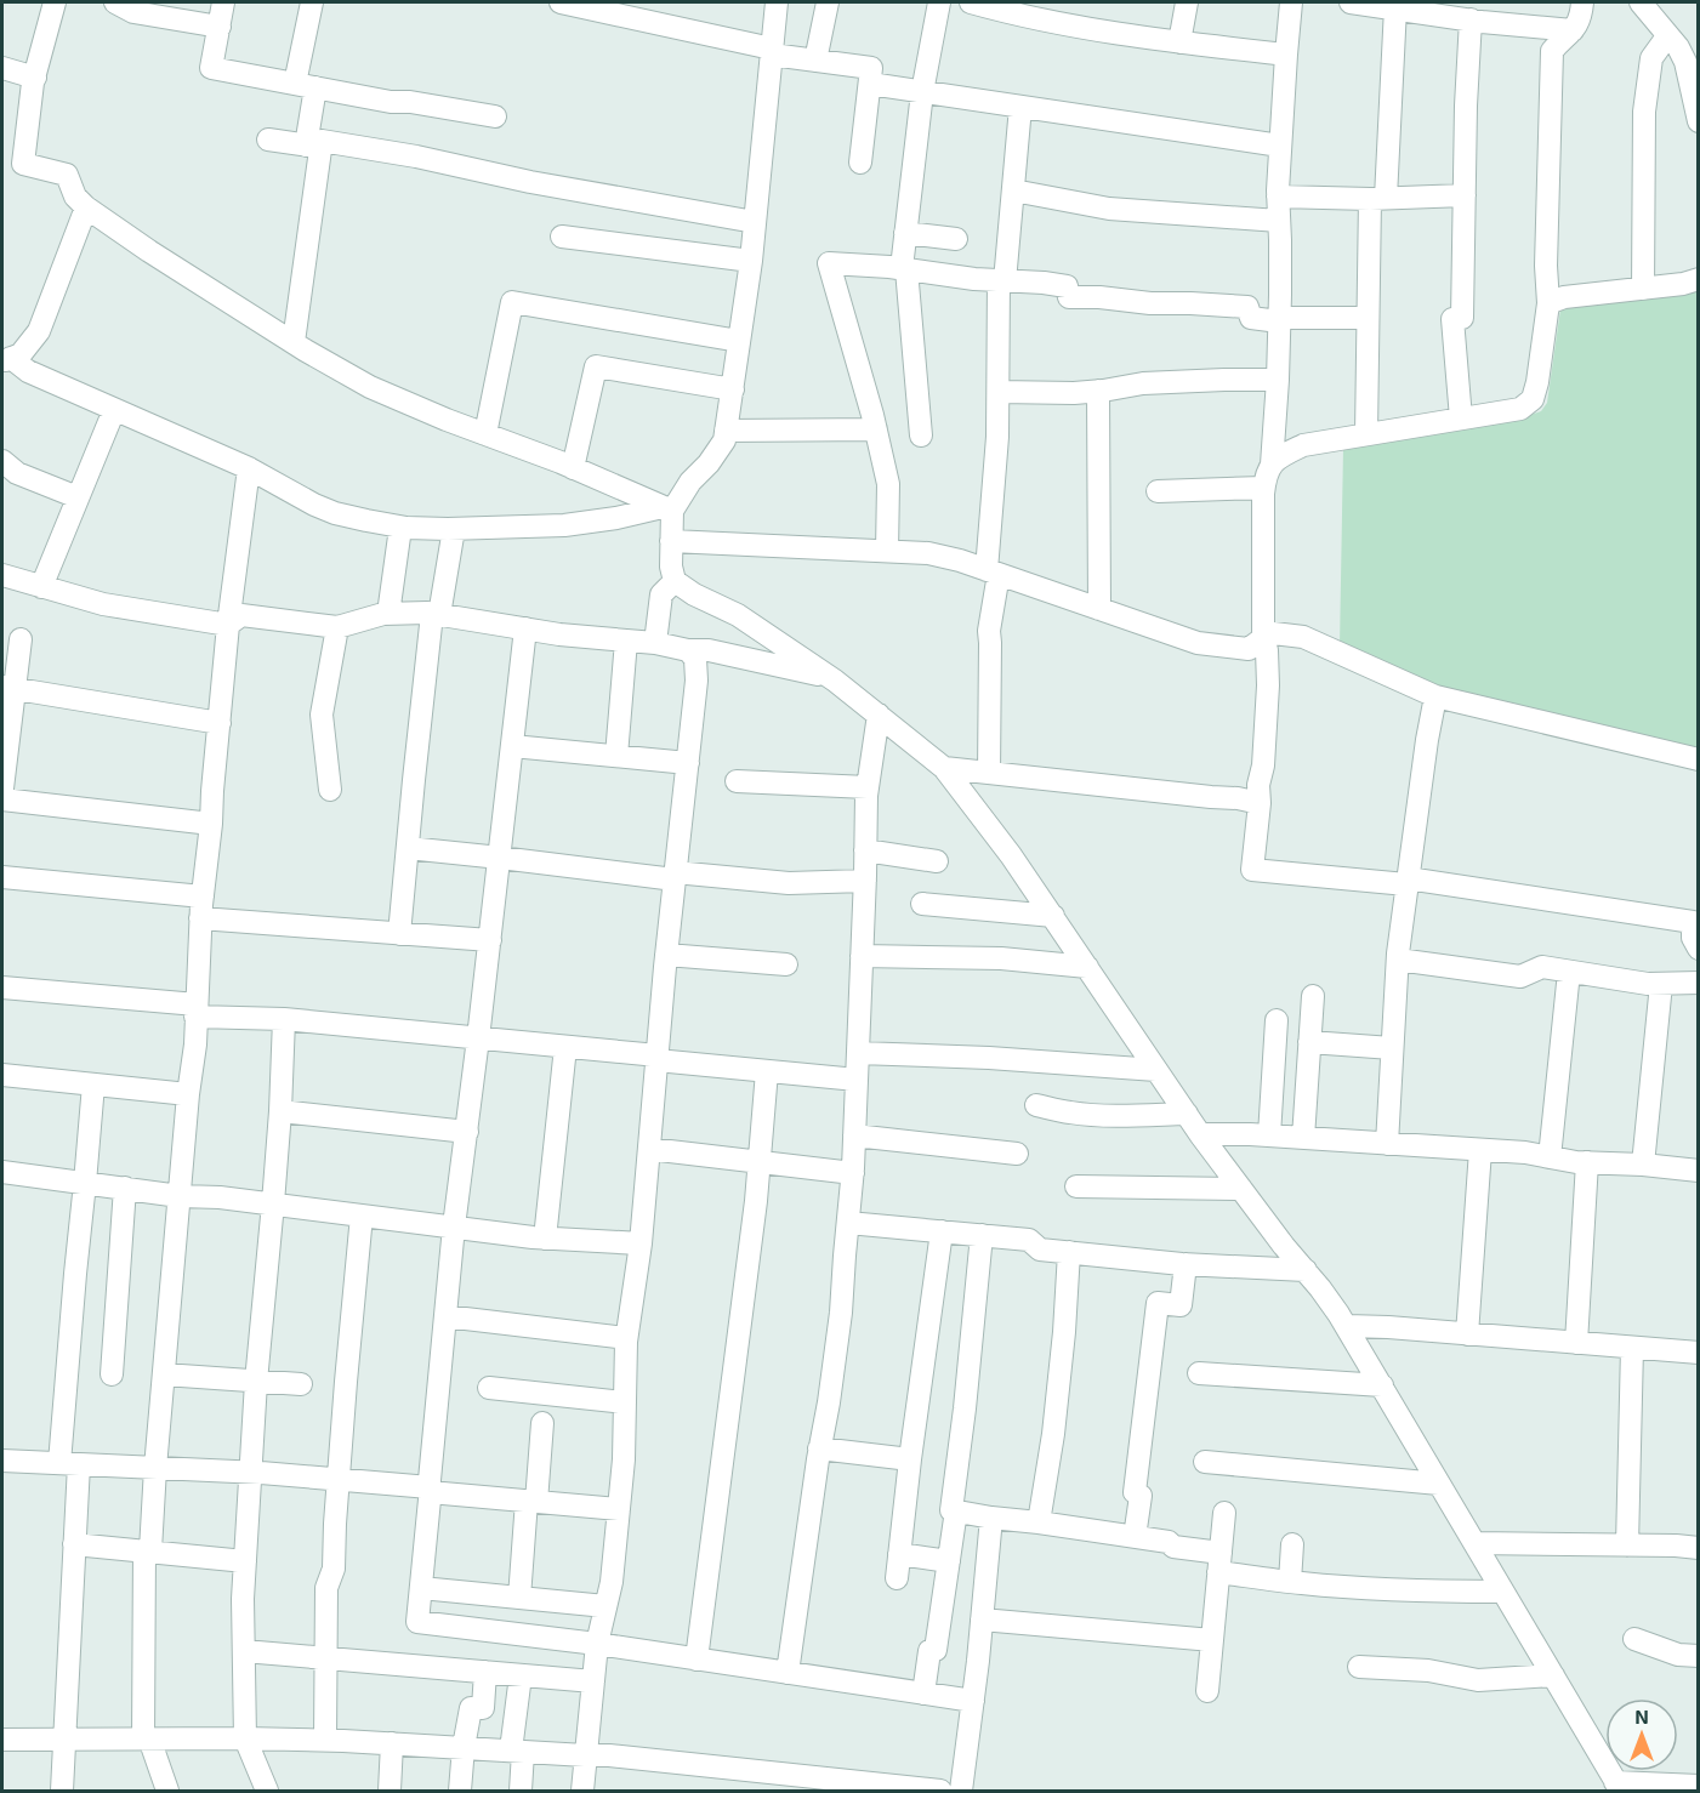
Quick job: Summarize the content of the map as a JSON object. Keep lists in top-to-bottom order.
{
  "north": "top"
}
